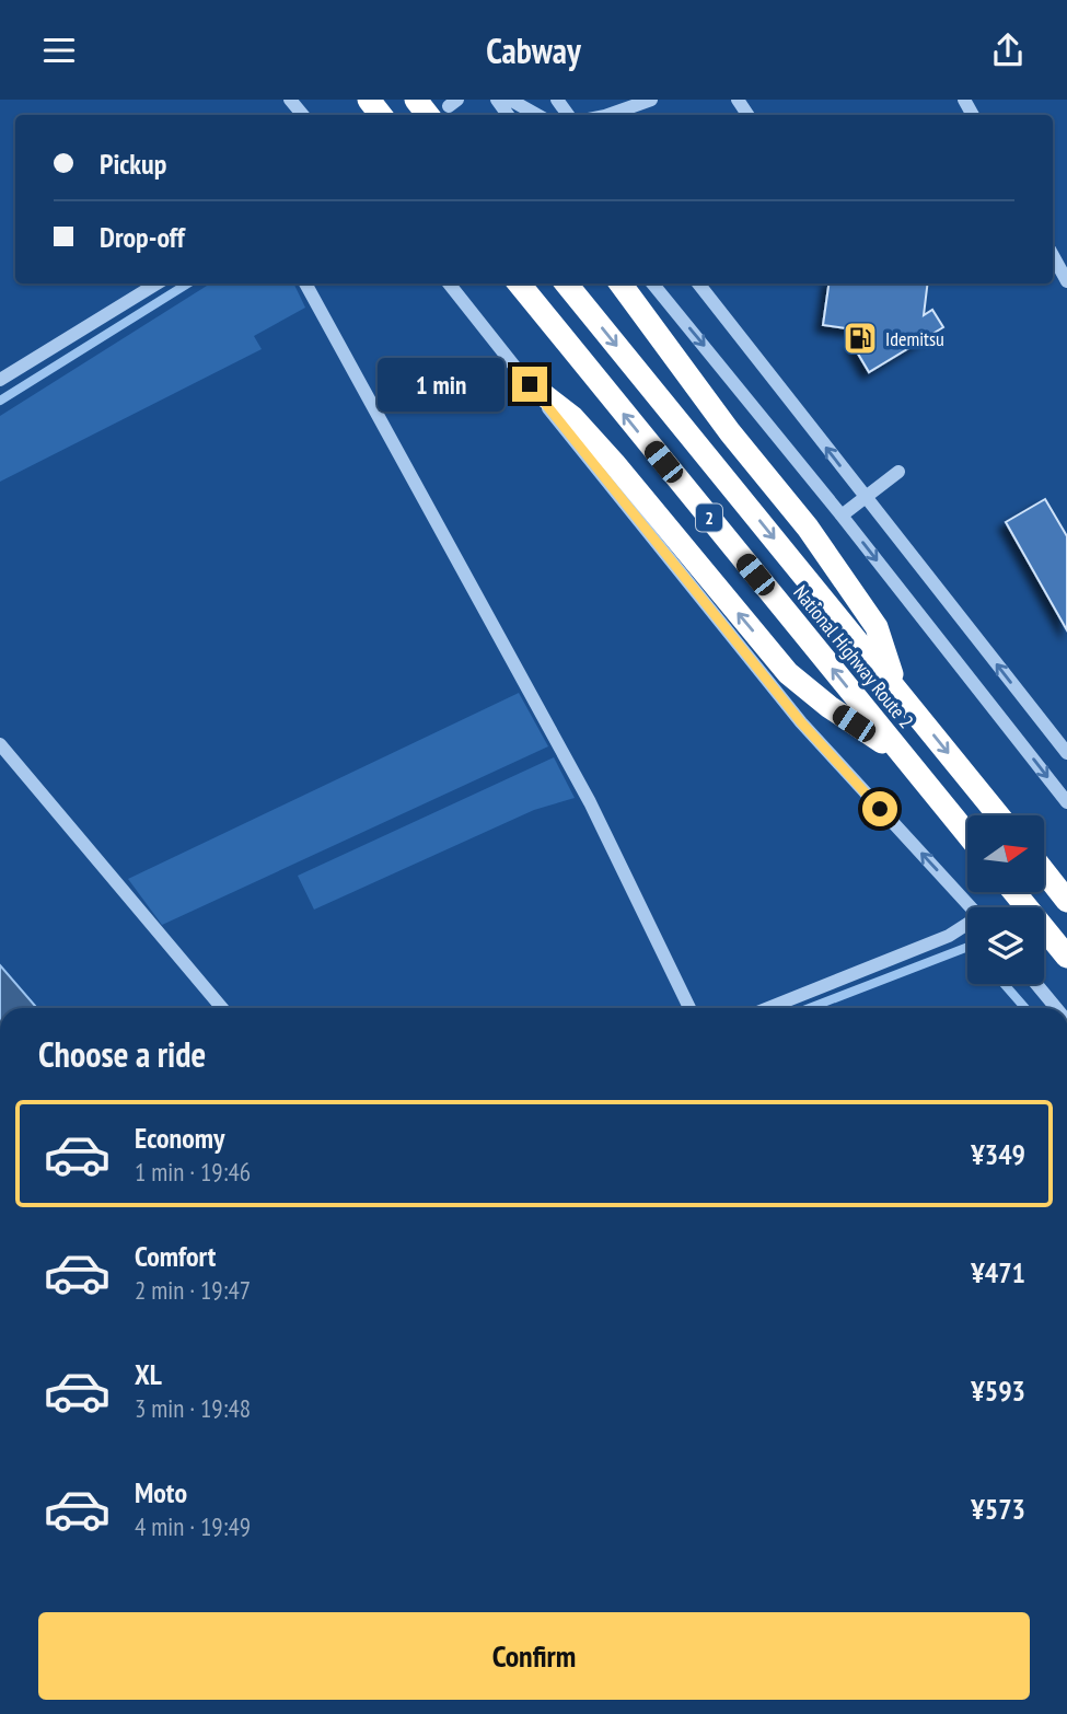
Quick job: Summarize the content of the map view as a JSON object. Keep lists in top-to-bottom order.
{
  "streets": {
    "highway": ["2", "National Highway Route 2"]
  },
  "places": {
    "fuel station": ["Idemitsu"]
  },
  "north": "right",
  "page": {
    "header": "Cabway",
    "banner": ["Pickup", "Drop-off"],
    "bubble": "1 min",
    "heading": "Choose a ride",
    "list": [
      {
        "name": "Economy",
        "note": "1 min · 19:46",
        "value": "¥349"
      },
      {
        "name": "Comfort",
        "note": "2 min · 19:47",
        "value": "¥471"
      },
      {
        "name": "XL",
        "note": "3 min · 19:48",
        "value": "¥593"
      },
      {
        "name": "Moto",
        "note": "4 min · 19:49",
        "value": "¥573"
      }
    ],
    "buttons": "Confirm"
  }
}
